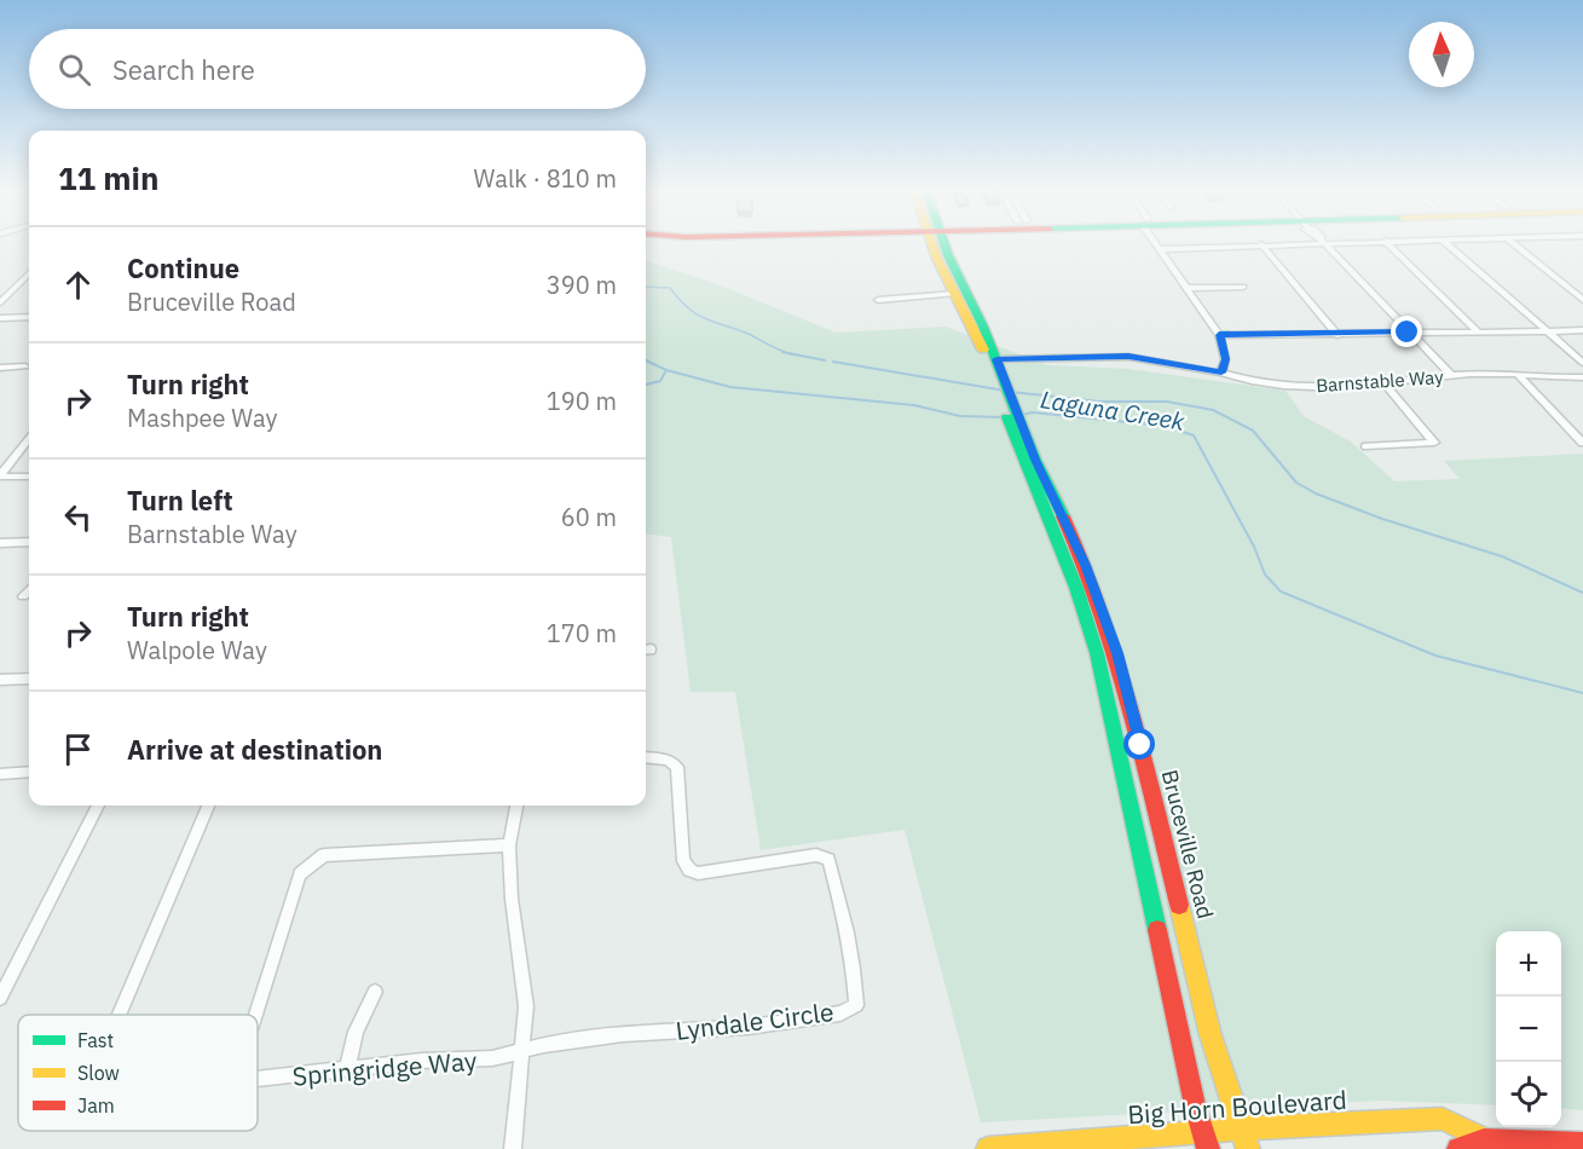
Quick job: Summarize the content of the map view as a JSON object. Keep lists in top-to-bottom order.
{
  "streets": {
    "main road": ["Bruceville Road", "Big Horn Boulevard"],
    "street": ["Barnstable Way", "Lyndale Circle", "Springridge Way"]
  },
  "crossings": [
    ["Barnstable Way", "Bruceville Road"],
    ["Bruceville Road", "Big Horn Boulevard"],
    ["Lyndale Circle", "Springridge Way"]
  ],
  "water": ["Laguna Creek"],
  "legend": ["Fast", "Slow", "Jam"],
  "north": "top",
  "page": {
    "search": "Search here",
    "heading": ["11 min", "Walk · 810 m"],
    "list": [
      ["Continue", "Bruceville Road", "390 m"],
      ["Turn right", "Mashpee Way", "190 m"],
      ["Turn left", "Barnstable Way", "60 m"],
      ["Turn right", "Walpole Way", "170 m"],
      "Arrive at destination"
    ],
    "map_buttons": ["+", "−"]
  }
}
